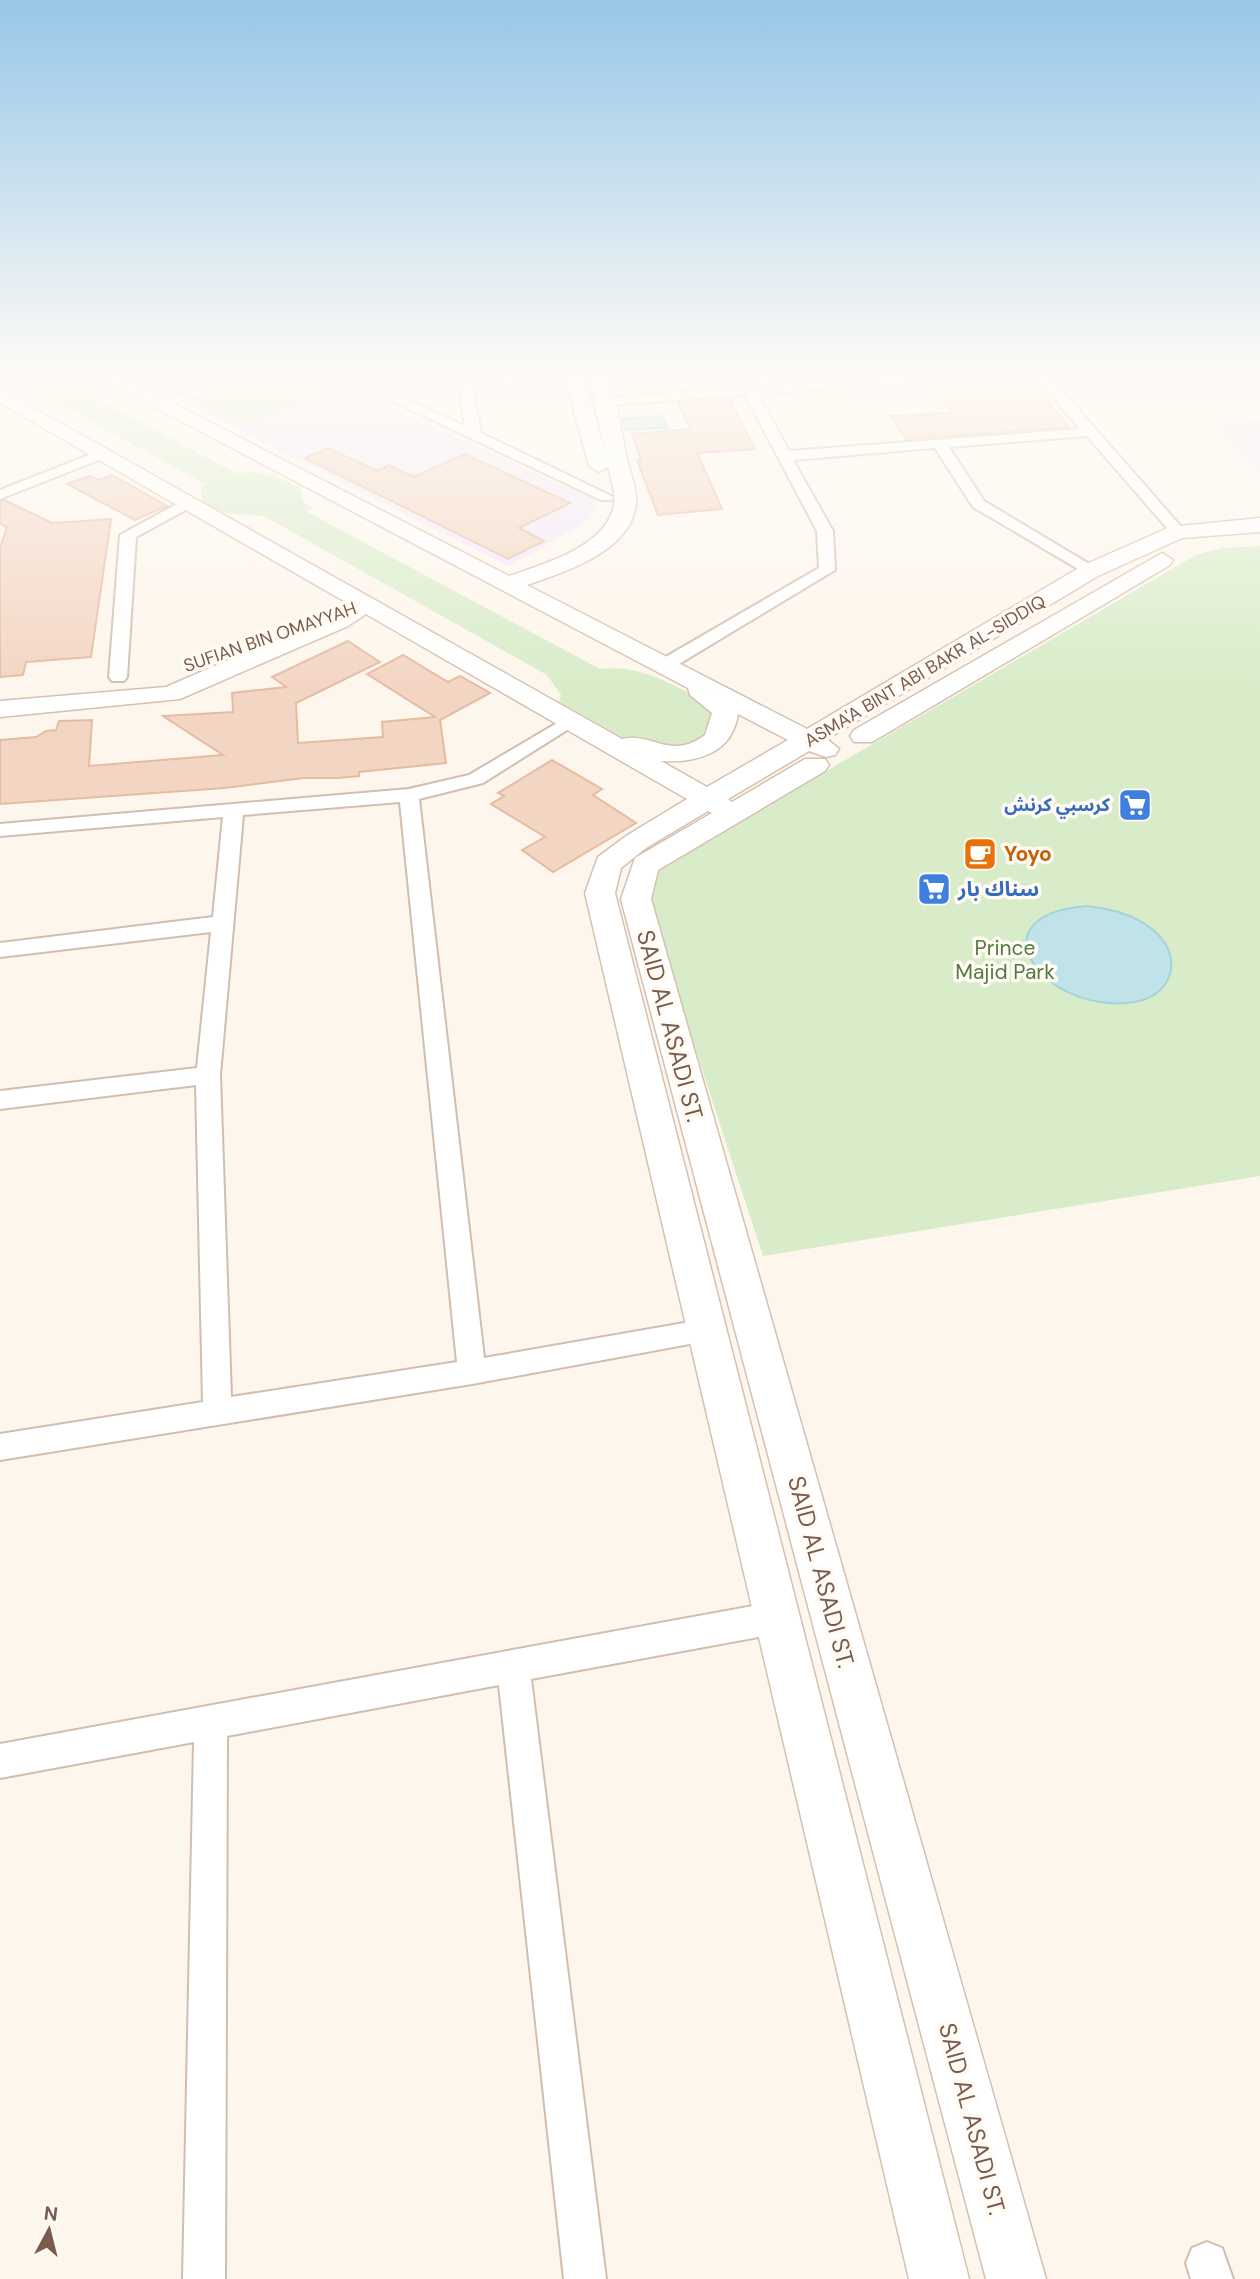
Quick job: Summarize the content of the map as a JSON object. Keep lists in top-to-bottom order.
{
  "streets": {
    "street": ["SUFIAN BIN OMAYYAH", "ASMA'A BINT ABI BAKR AL-SIDDIQ", "SAID AL ASADI ST."]
  },
  "crossings": [
    ["ASMA'A BINT ABI BAKR AL-SIDDIQ", "SAID AL ASADI ST."]
  ],
  "parks": ["Prince Majid Park"],
  "places": {
    "supermarket": ["كرسبي كرنش", "سناك بار"],
    "cafe": ["Yoyo"]
  },
  "north": "top"
}
